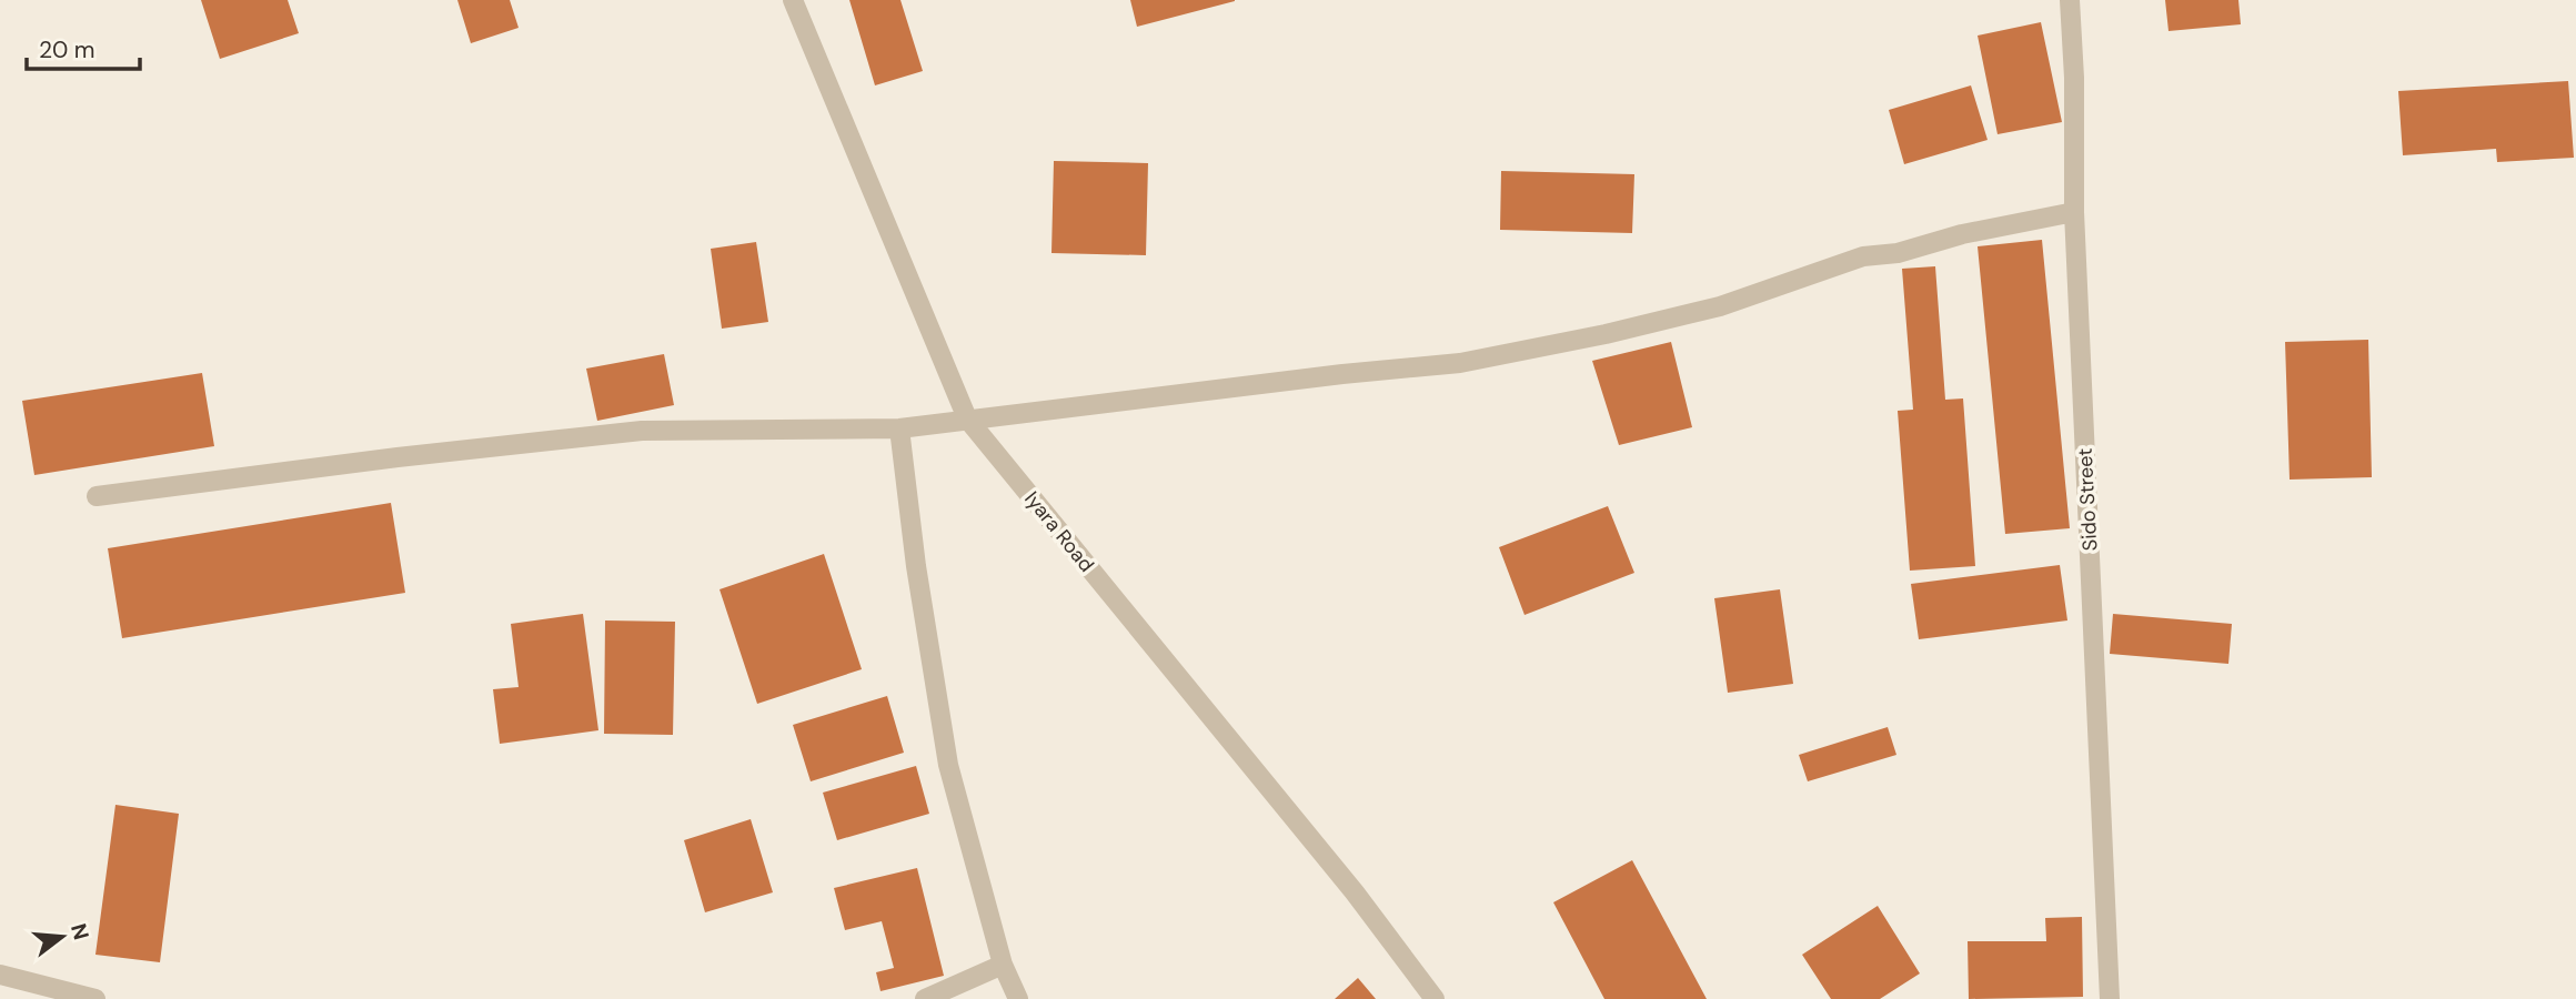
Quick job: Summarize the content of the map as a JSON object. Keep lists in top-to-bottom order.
{
  "streets": {
    "street": ["Sido Street", "Iyara Road"]
  },
  "scale_bar": "20 m",
  "north": "right"
}
